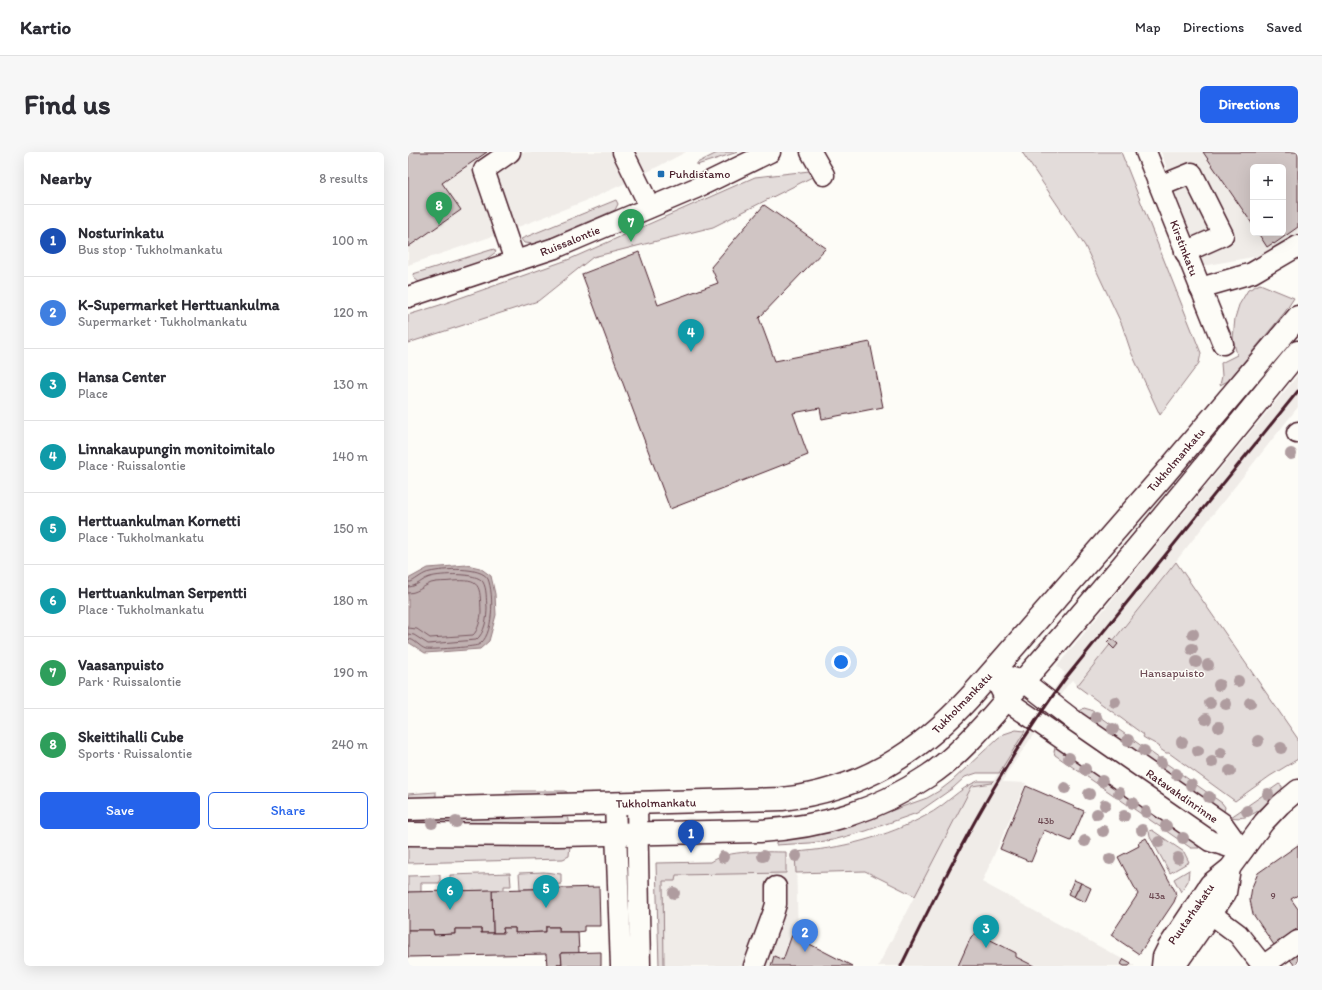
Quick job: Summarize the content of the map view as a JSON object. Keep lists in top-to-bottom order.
{
  "streets": {
    "main road": ["Tukholmankatu"],
    "street": [
      "Ruissalontie",
      "Kirstinkatu",
      "Ratavahdinrinne",
      "Puutarhakatu"
    ]
  },
  "crossings": [
    ["Tukholmankatu", "Ratavahdinrinne"],
    ["Ratavahdinrinne", "Puutarhakatu"]
  ],
  "parks": ["Hansapuisto"],
  "places": {
    "transit": ["Puhdistamo"]
  },
  "house_numbers": ["43b", "43a", "9"],
  "page": {
    "header": "Kartio",
    "nav": ["Map", "Directions", "Saved"],
    "buttons": [
      "Directions",
      ["Save", "Share"]
    ],
    "title": "Find us",
    "heading": ["Nearby", "8 results"],
    "map_buttons": ["+", "−"],
    "pins": [
      "8",
      "7",
      "4",
      "1",
      "5",
      "6",
      "3",
      "2"
    ],
    "list": [
      {
        "mark": "1",
        "name": "Nosturinkatu",
        "note": "Bus stop · Tukholmankatu",
        "value": "100 m"
      },
      {
        "mark": "2",
        "name": "K-Supermarket Herttuankulma",
        "note": "Supermarket · Tukholmankatu",
        "value": "120 m"
      },
      {
        "mark": "3",
        "name": "Hansa Center",
        "note": "Place",
        "value": "130 m"
      },
      {
        "mark": "4",
        "name": "Linnakaupungin monitoimitalo",
        "note": "Place · Ruissalontie",
        "value": "140 m"
      },
      {
        "mark": "5",
        "name": "Herttuankulman Kornetti",
        "note": "Place · Tukholmankatu",
        "value": "150 m"
      },
      {
        "mark": "6",
        "name": "Herttuankulman Serpentti",
        "note": "Place · Tukholmankatu",
        "value": "180 m"
      },
      {
        "mark": "7",
        "name": "Vaasanpuisto",
        "note": "Park · Ruissalontie",
        "value": "190 m"
      },
      {
        "mark": "8",
        "name": "Skeittihalli Cube",
        "note": "Sports · Ruissalontie",
        "value": "240 m"
      }
    ]
  }
}
